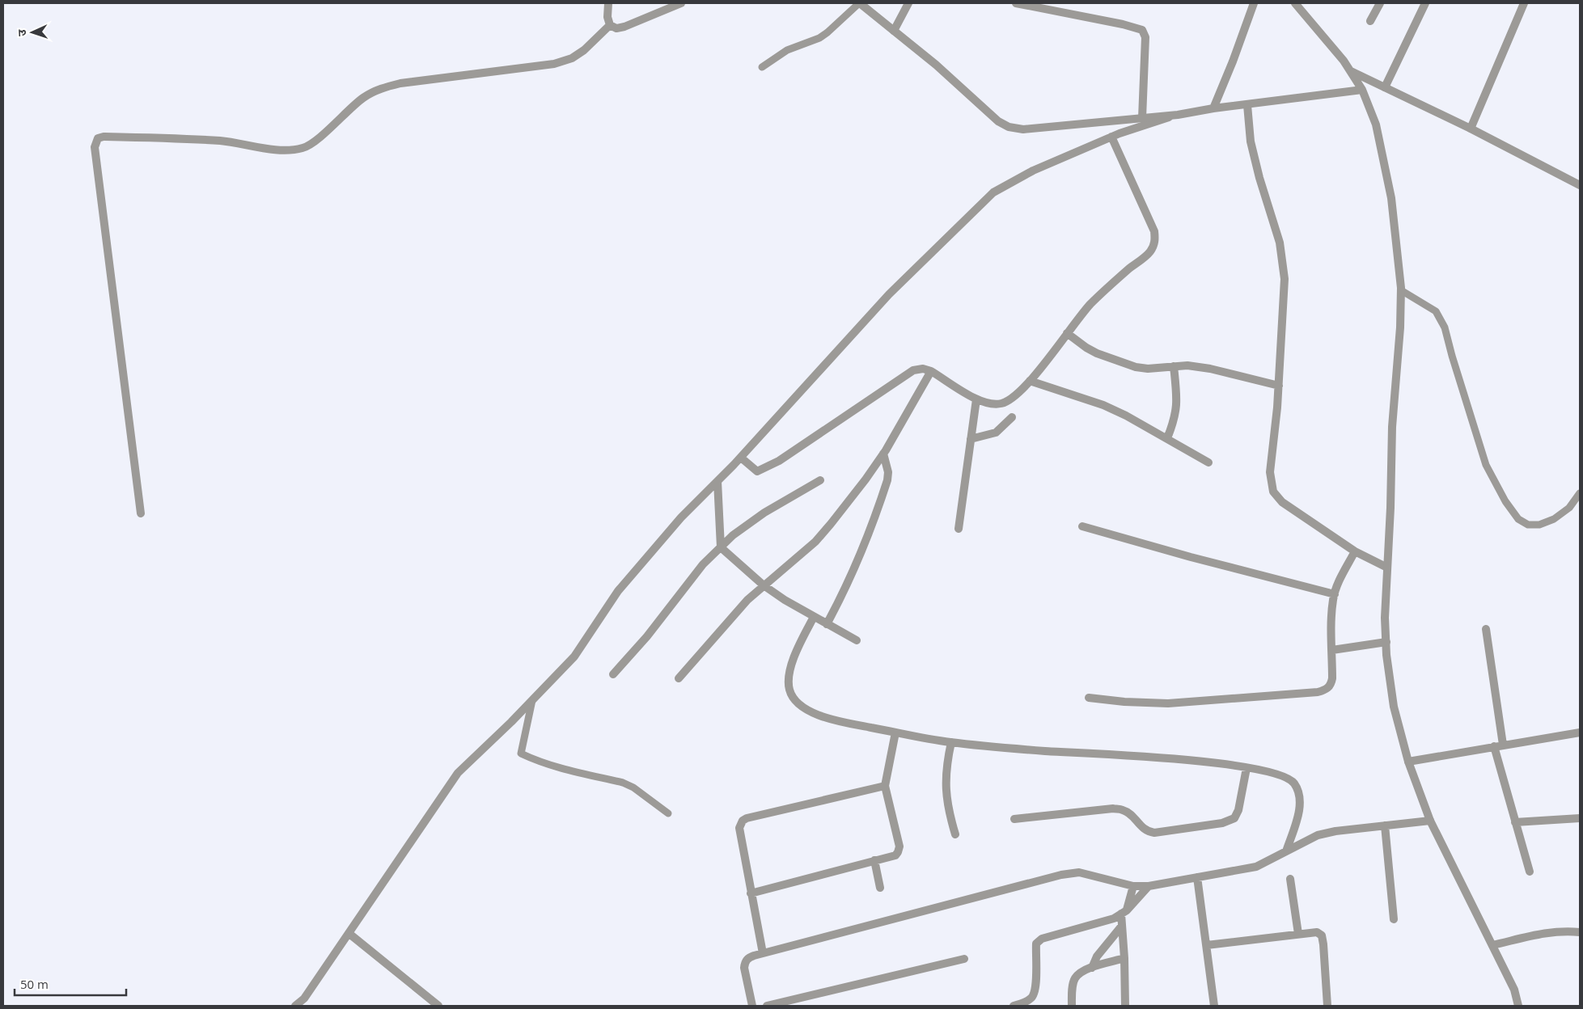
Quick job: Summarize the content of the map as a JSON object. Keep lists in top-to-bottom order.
{
  "scale_bar": "50 m",
  "north": "left"
}
